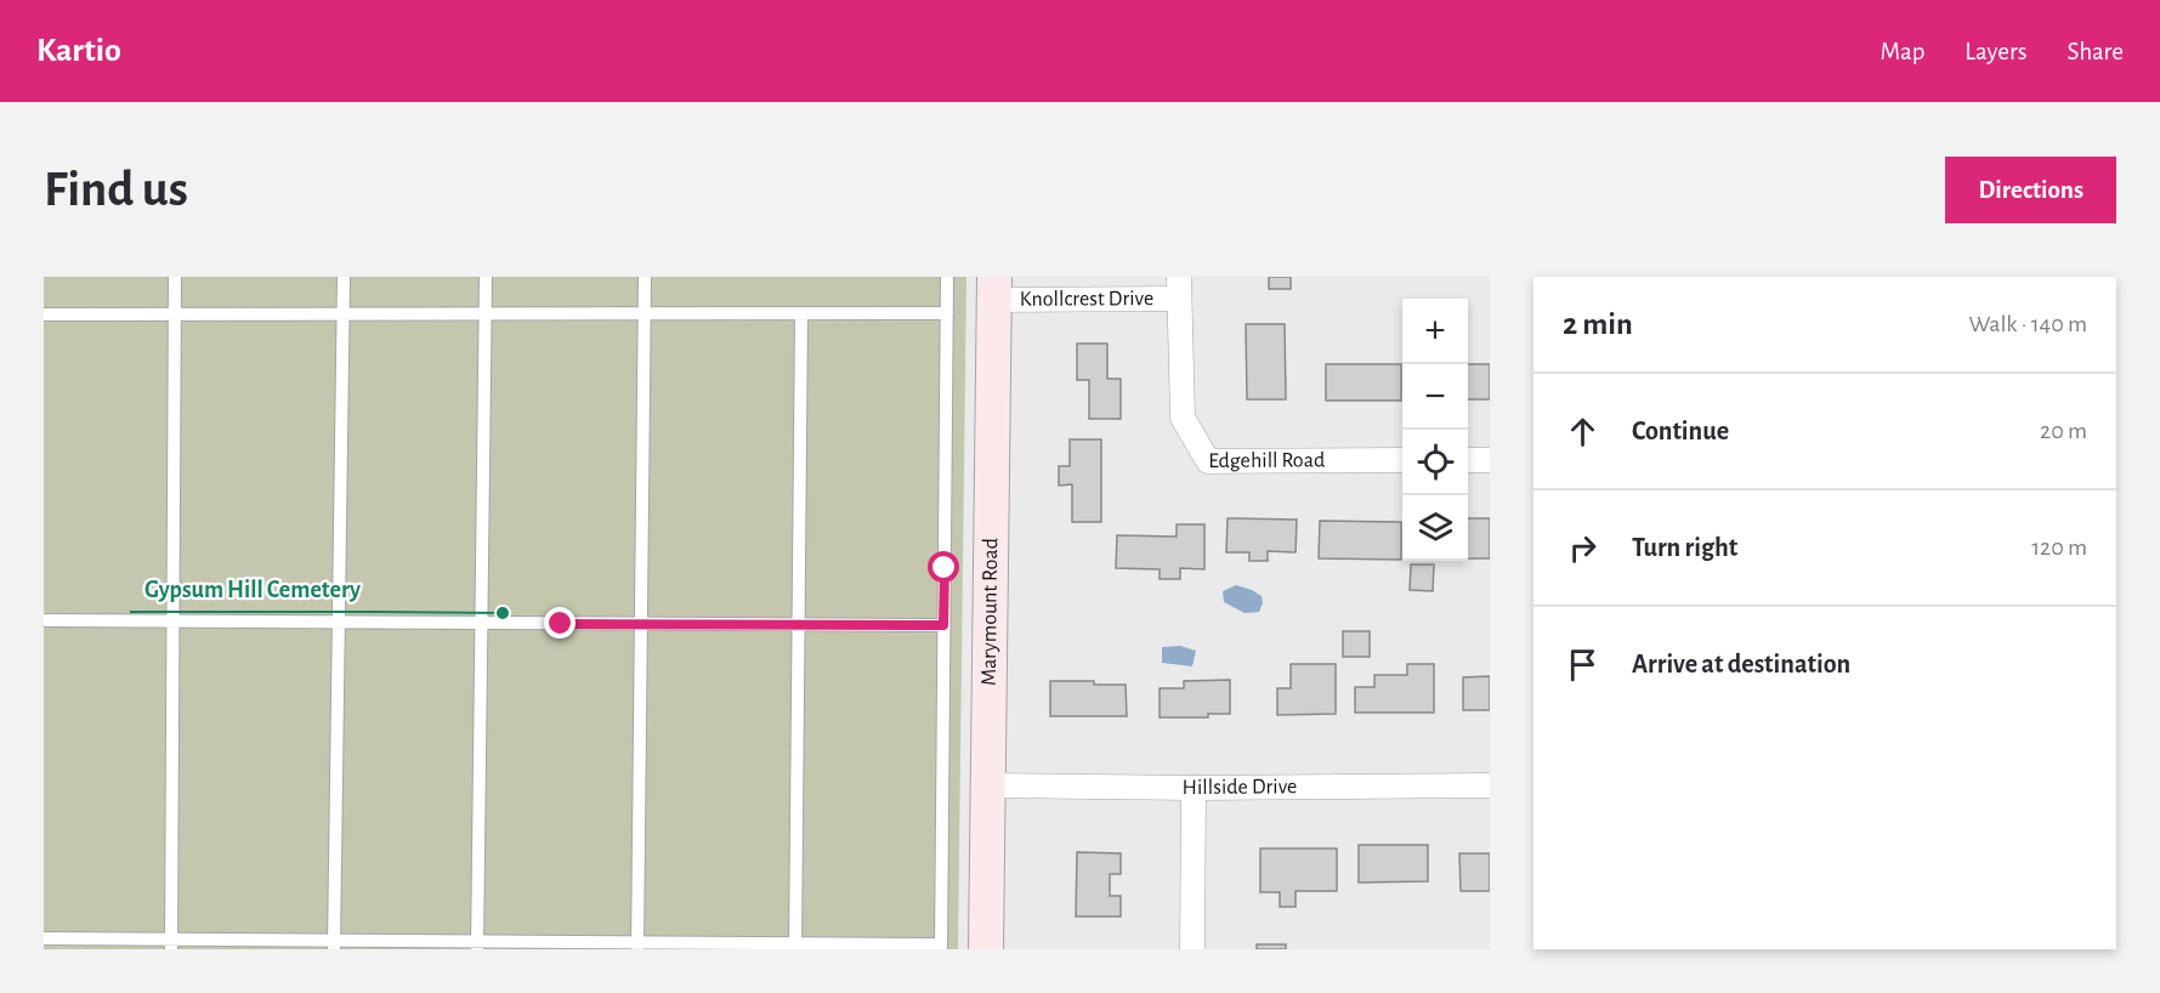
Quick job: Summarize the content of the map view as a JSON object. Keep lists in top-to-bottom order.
{
  "streets": {
    "street": [
      "Knollcrest Drive",
      "Edgehill Road",
      "Marymount Road",
      "Hillside Drive"
    ]
  },
  "crossings": [
    ["Knollcrest Drive", "Edgehill Road"],
    ["Knollcrest Drive", "Marymount Road"],
    ["Marymount Road", "Hillside Drive"]
  ],
  "places": ["Gypsum Hill Cemetery"],
  "page": {
    "header": "Kartio",
    "nav": ["Map", "Layers", "Share"],
    "buttons": "Directions",
    "title": "Find us",
    "heading": ["2 min", "Walk · 140 m"],
    "map_buttons": ["+", "−"],
    "list": [
      ["Continue", "20 m"],
      ["Turn right", "120 m"],
      "Arrive at destination"
    ]
  }
}
